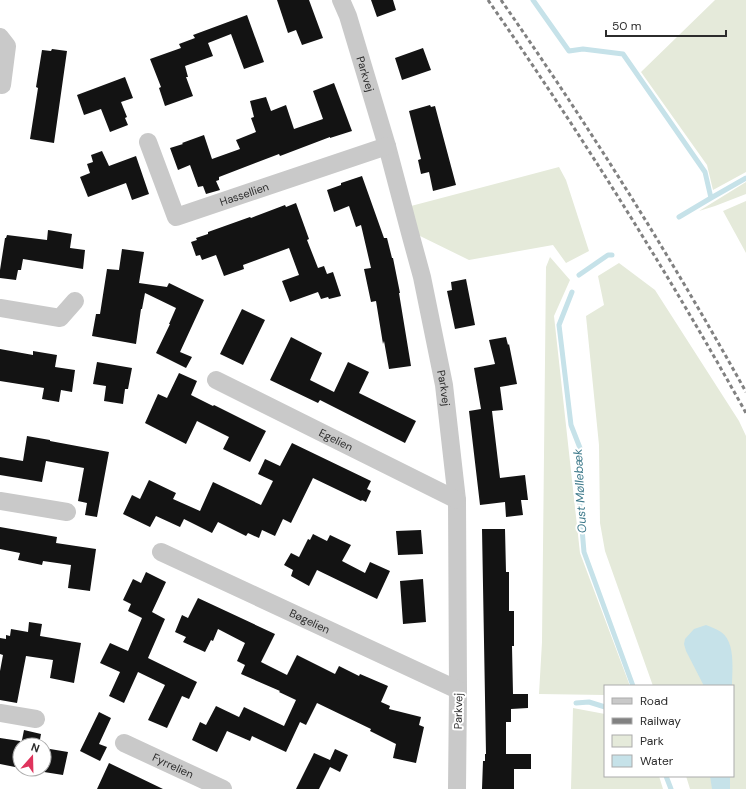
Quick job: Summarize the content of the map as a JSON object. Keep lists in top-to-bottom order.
{
  "streets": {
    "street": [
      "Parkvej",
      "Hassellien",
      "Egelien",
      "Bøgelien",
      "Fyrrelien"
    ]
  },
  "crossings": [
    ["Parkvej", "Hassellien"],
    ["Parkvej", "Egelien"],
    ["Parkvej", "Bøgelien"]
  ],
  "water": ["Oust Møllebæk"],
  "legend": [
    "Road",
    "Railway",
    "Park",
    "Water"
  ],
  "scale_bar": "50 m",
  "north": "top"
}
